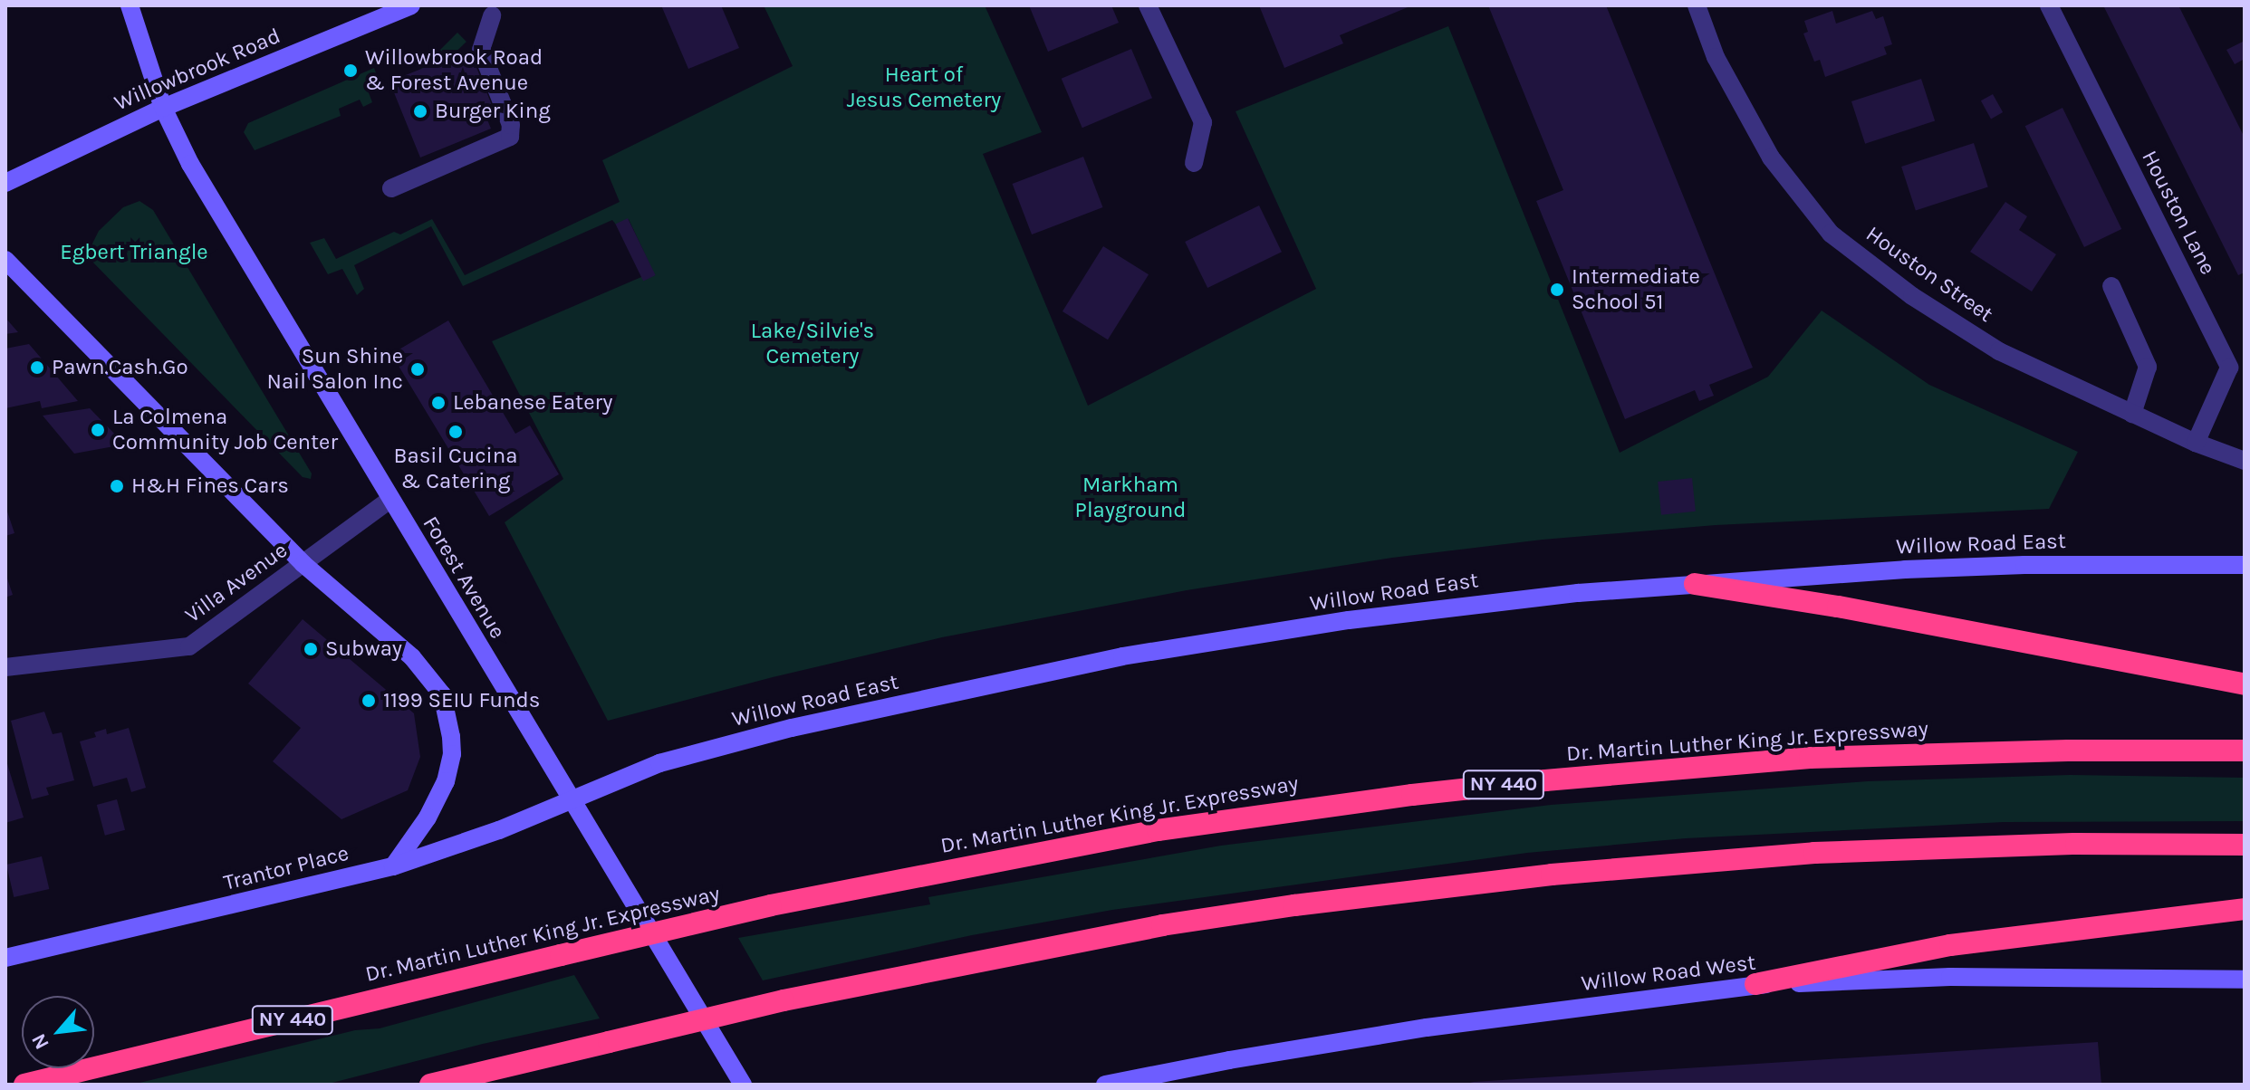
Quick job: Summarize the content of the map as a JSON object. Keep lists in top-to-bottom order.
{
  "streets": {
    "highway": ["Dr. Martin Luther King Jr. Expressway", "NY 440"],
    "main road": [
      "Willowbrook Road",
      "Willow Road East",
      "Forest Avenue",
      "Trantor Place",
      "Willow Road West"
    ],
    "street": ["Houston Lane", "Houston Street", "Villa Avenue"]
  },
  "crossings": [
    ["Willowbrook Road", "Forest Avenue"],
    ["Houston Lane", "Houston Street"],
    ["Willow Road East", "Forest Avenue"],
    ["Willow Road East", "Trantor Place"],
    ["Forest Avenue", "Villa Avenue"],
    ["Forest Avenue", "Trantor Place"]
  ],
  "parks": [
    "Heart of Jesus Cemetery",
    "Egbert Triangle",
    "Lake/Silvie's Cemetery",
    "Markham Playground"
  ],
  "places": [
    "Willowbrook Road & Forest Avenue",
    "Burger King",
    "Intermediate School 51",
    "Pawn.Cash.Go",
    "Sun Shine Nail Salon Inc",
    "Lebanese Eatery",
    "La Colmena Community Job Center",
    "Basil Cucina & Catering",
    "H&H Fines Cars",
    "Subway",
    "1199 SEIU Funds"
  ],
  "north": "bottom left"
}
